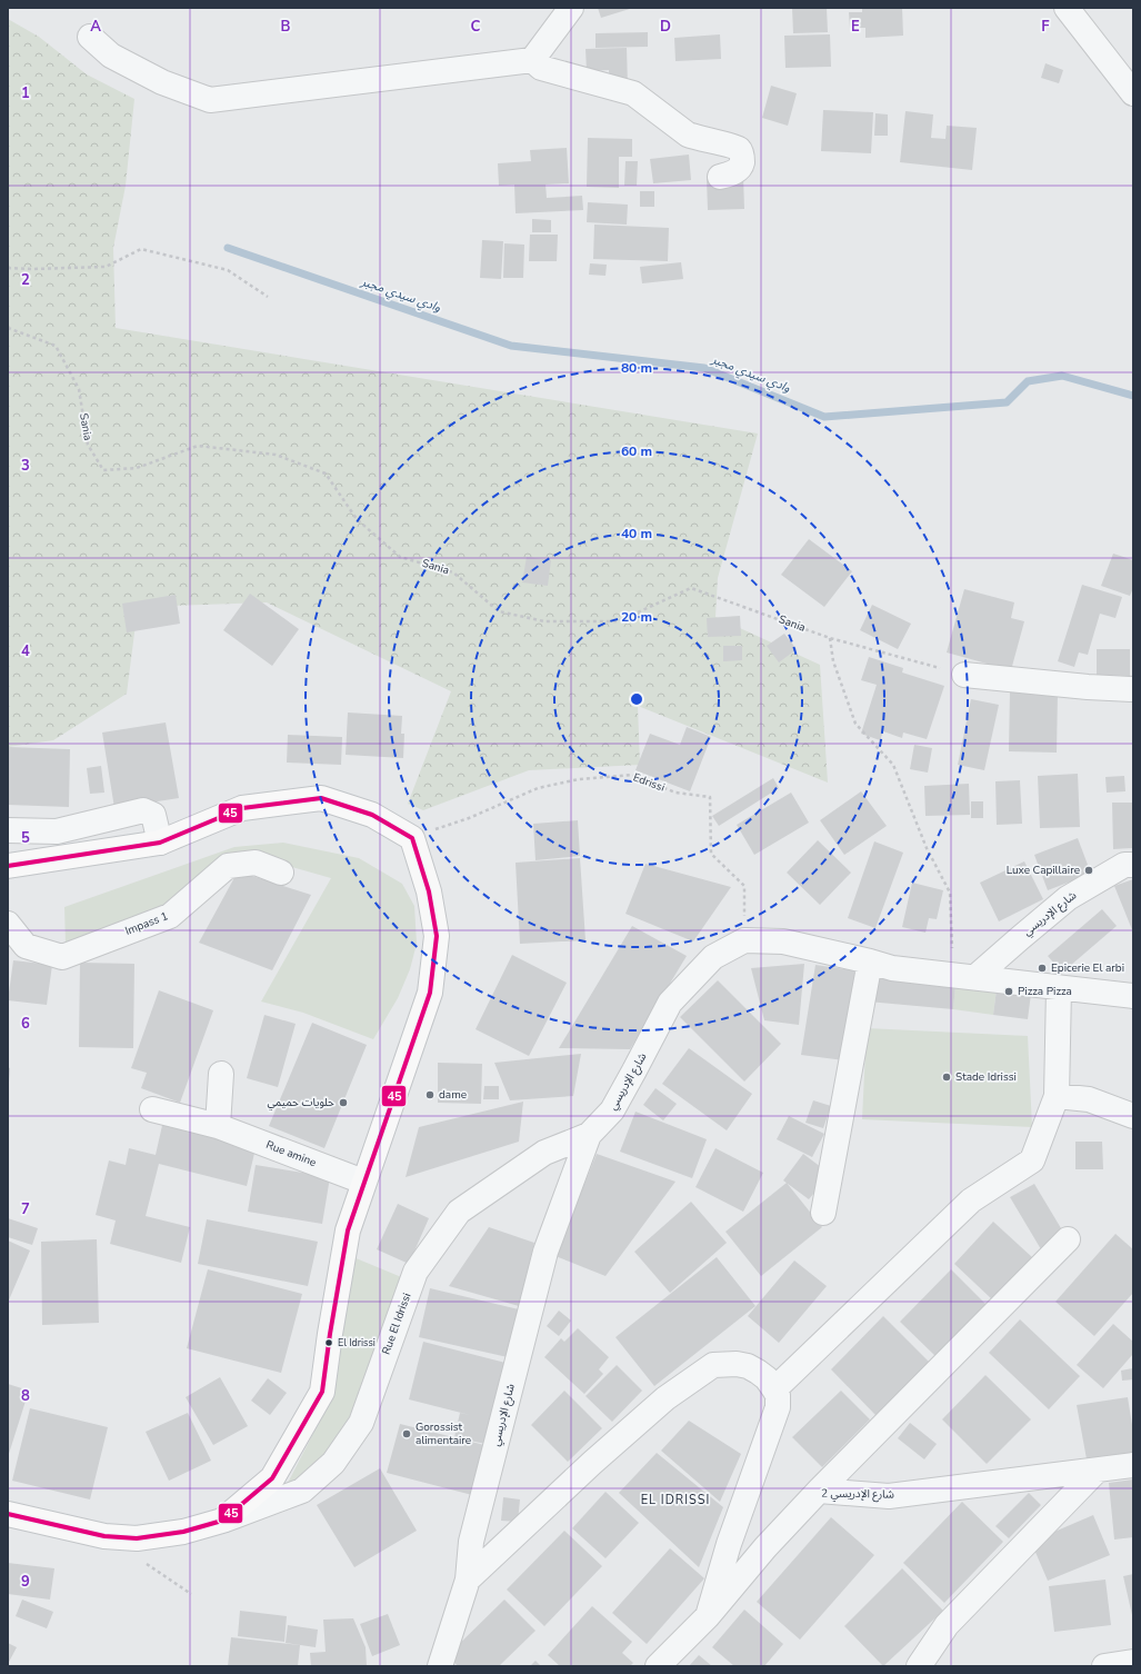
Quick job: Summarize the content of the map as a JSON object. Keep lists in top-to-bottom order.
{
  "streets": {
    "street": [
      "شارع الإدريسي",
      "Impass 1",
      "Rue amine",
      "Rue El Idrissi",
      "شارع الإدريسي 2"
    ],
    "path": ["Sania", "Edrissi"]
  },
  "crossings": [
    ["Edrissi", "شارع الإدريسي"],
    ["شارع الإدريسي", "Rue El Idrissi"]
  ],
  "districts": ["EL IDRISSI"],
  "water": ["وادي سيدي مجبر"],
  "places": [
    "Luxe Capillaire",
    "Epicerie El arbi",
    "Pizza Pizza",
    "Stade Idrissi",
    "dame",
    "حلويات حميمي",
    "El Idrissi",
    "Gorossist alimentaire"
  ],
  "lines": ["transit line 45"],
  "grid": {
    "columns": [
      "A",
      "B",
      "C",
      "D",
      "E",
      "F"
    ],
    "rows": [
      "1",
      "2",
      "3",
      "4",
      "5",
      "6",
      "7",
      "8",
      "9"
    ]
  },
  "rings": [
    "80 m",
    "60 m",
    "40 m",
    "20 m"
  ]
}
